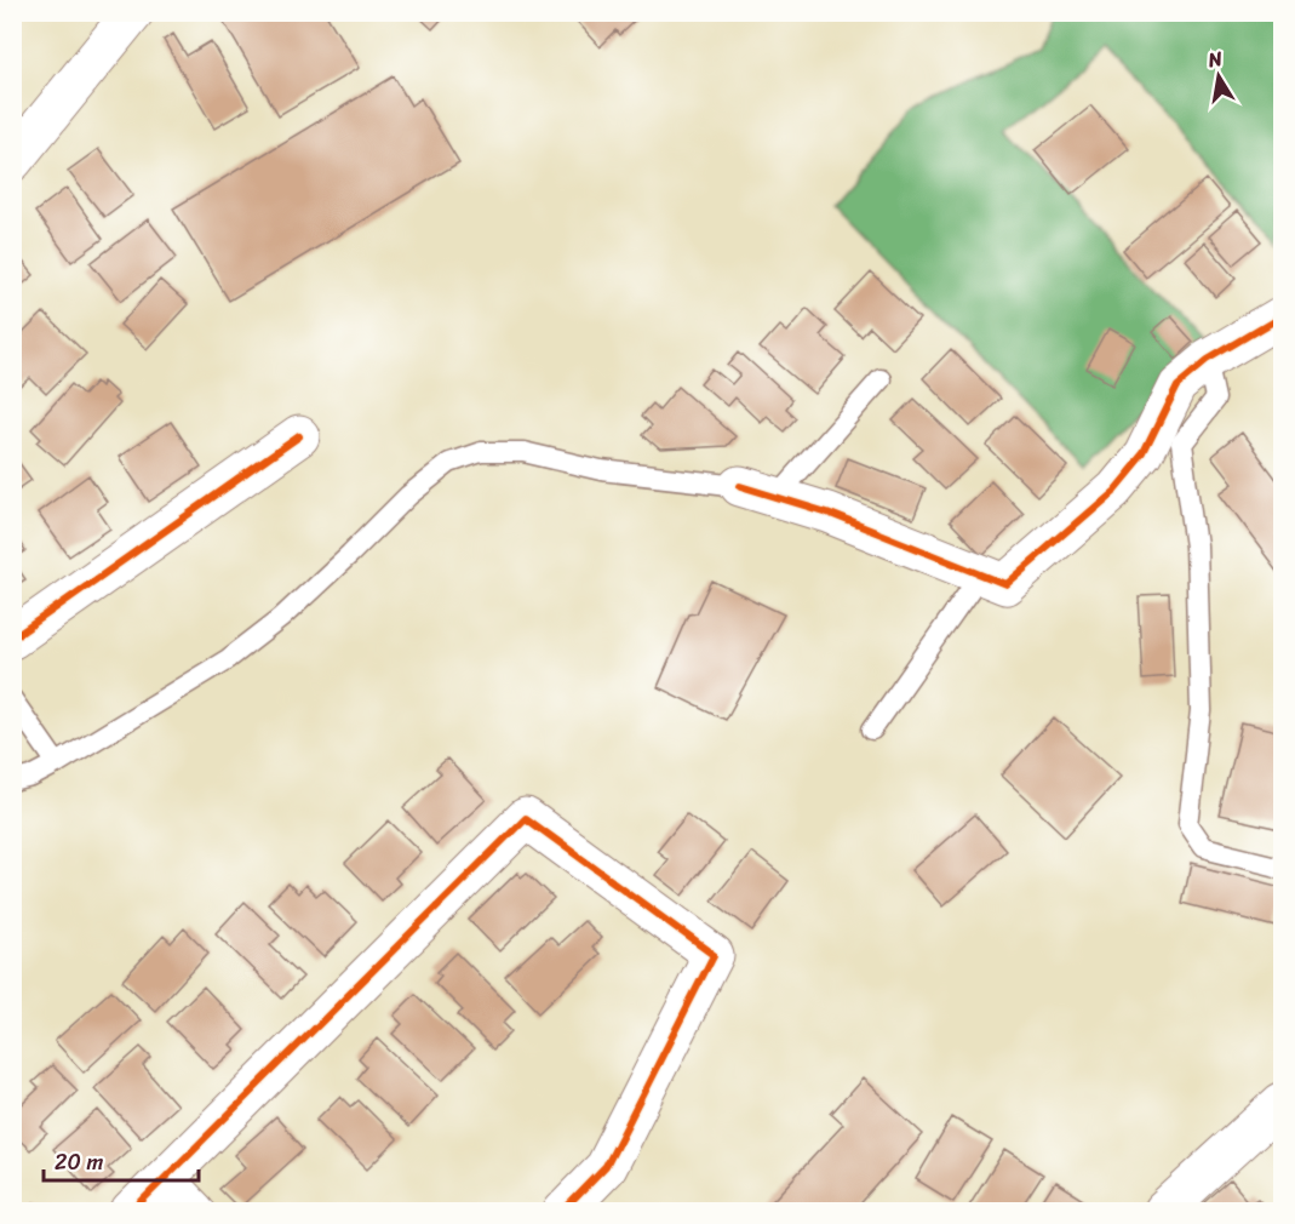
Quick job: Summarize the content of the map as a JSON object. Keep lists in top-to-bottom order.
{
  "scale_bar": "20 m",
  "north": "top"
}
